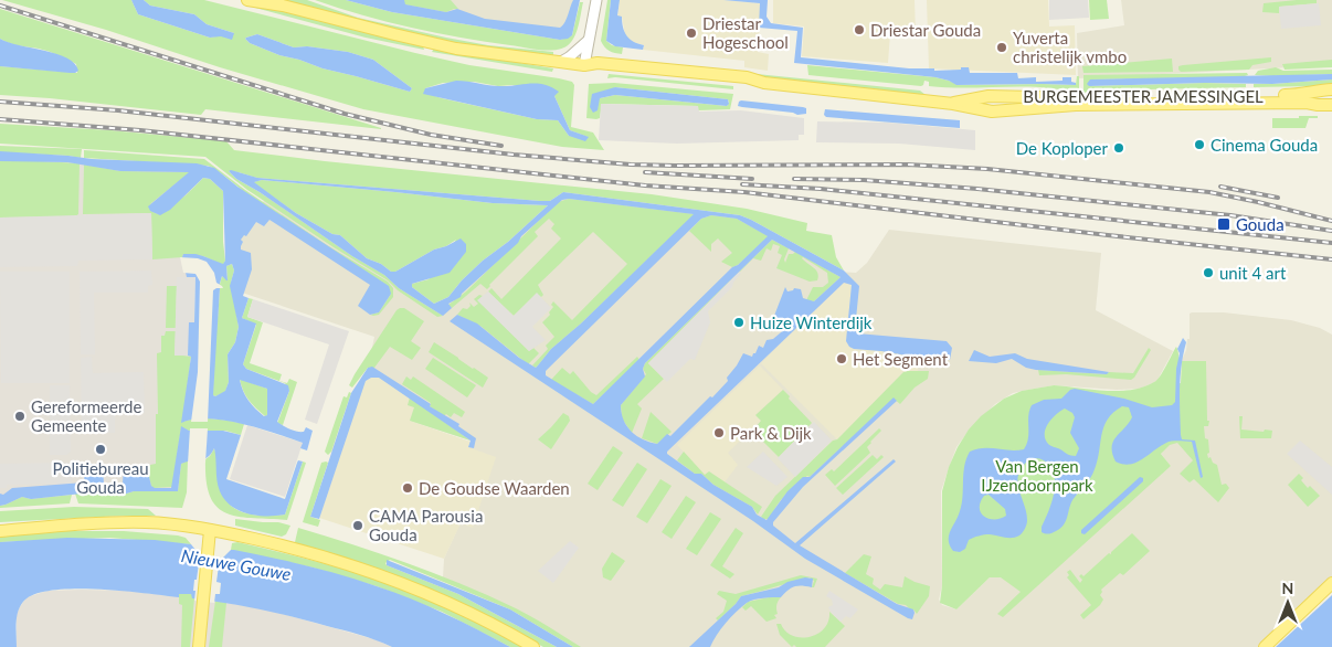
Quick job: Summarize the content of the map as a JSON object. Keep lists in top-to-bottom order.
{
  "streets": {
    "main road": ["BURGEMEESTER JAMESSINGEL"]
  },
  "water": ["Nieuwe Gouwe"],
  "parks": ["Van Bergen IJzendoornpark"],
  "places": {
    "other": [
      "Driestar Gouda",
      "Driestar Hogeschool",
      "Yuverta christelijk vmbo",
      "Cinema Gouda",
      "De Koploper",
      "unit 4 art",
      "Huize Winterdijk",
      "Het Segment",
      "Gereformeerde Gemeente",
      "Park & Dijk",
      "Politiebureau Gouda",
      "De Goudse Waarden",
      "CAMA Parousia Gouda"
    ],
    "transit": ["Gouda"]
  },
  "north": "top"
}
